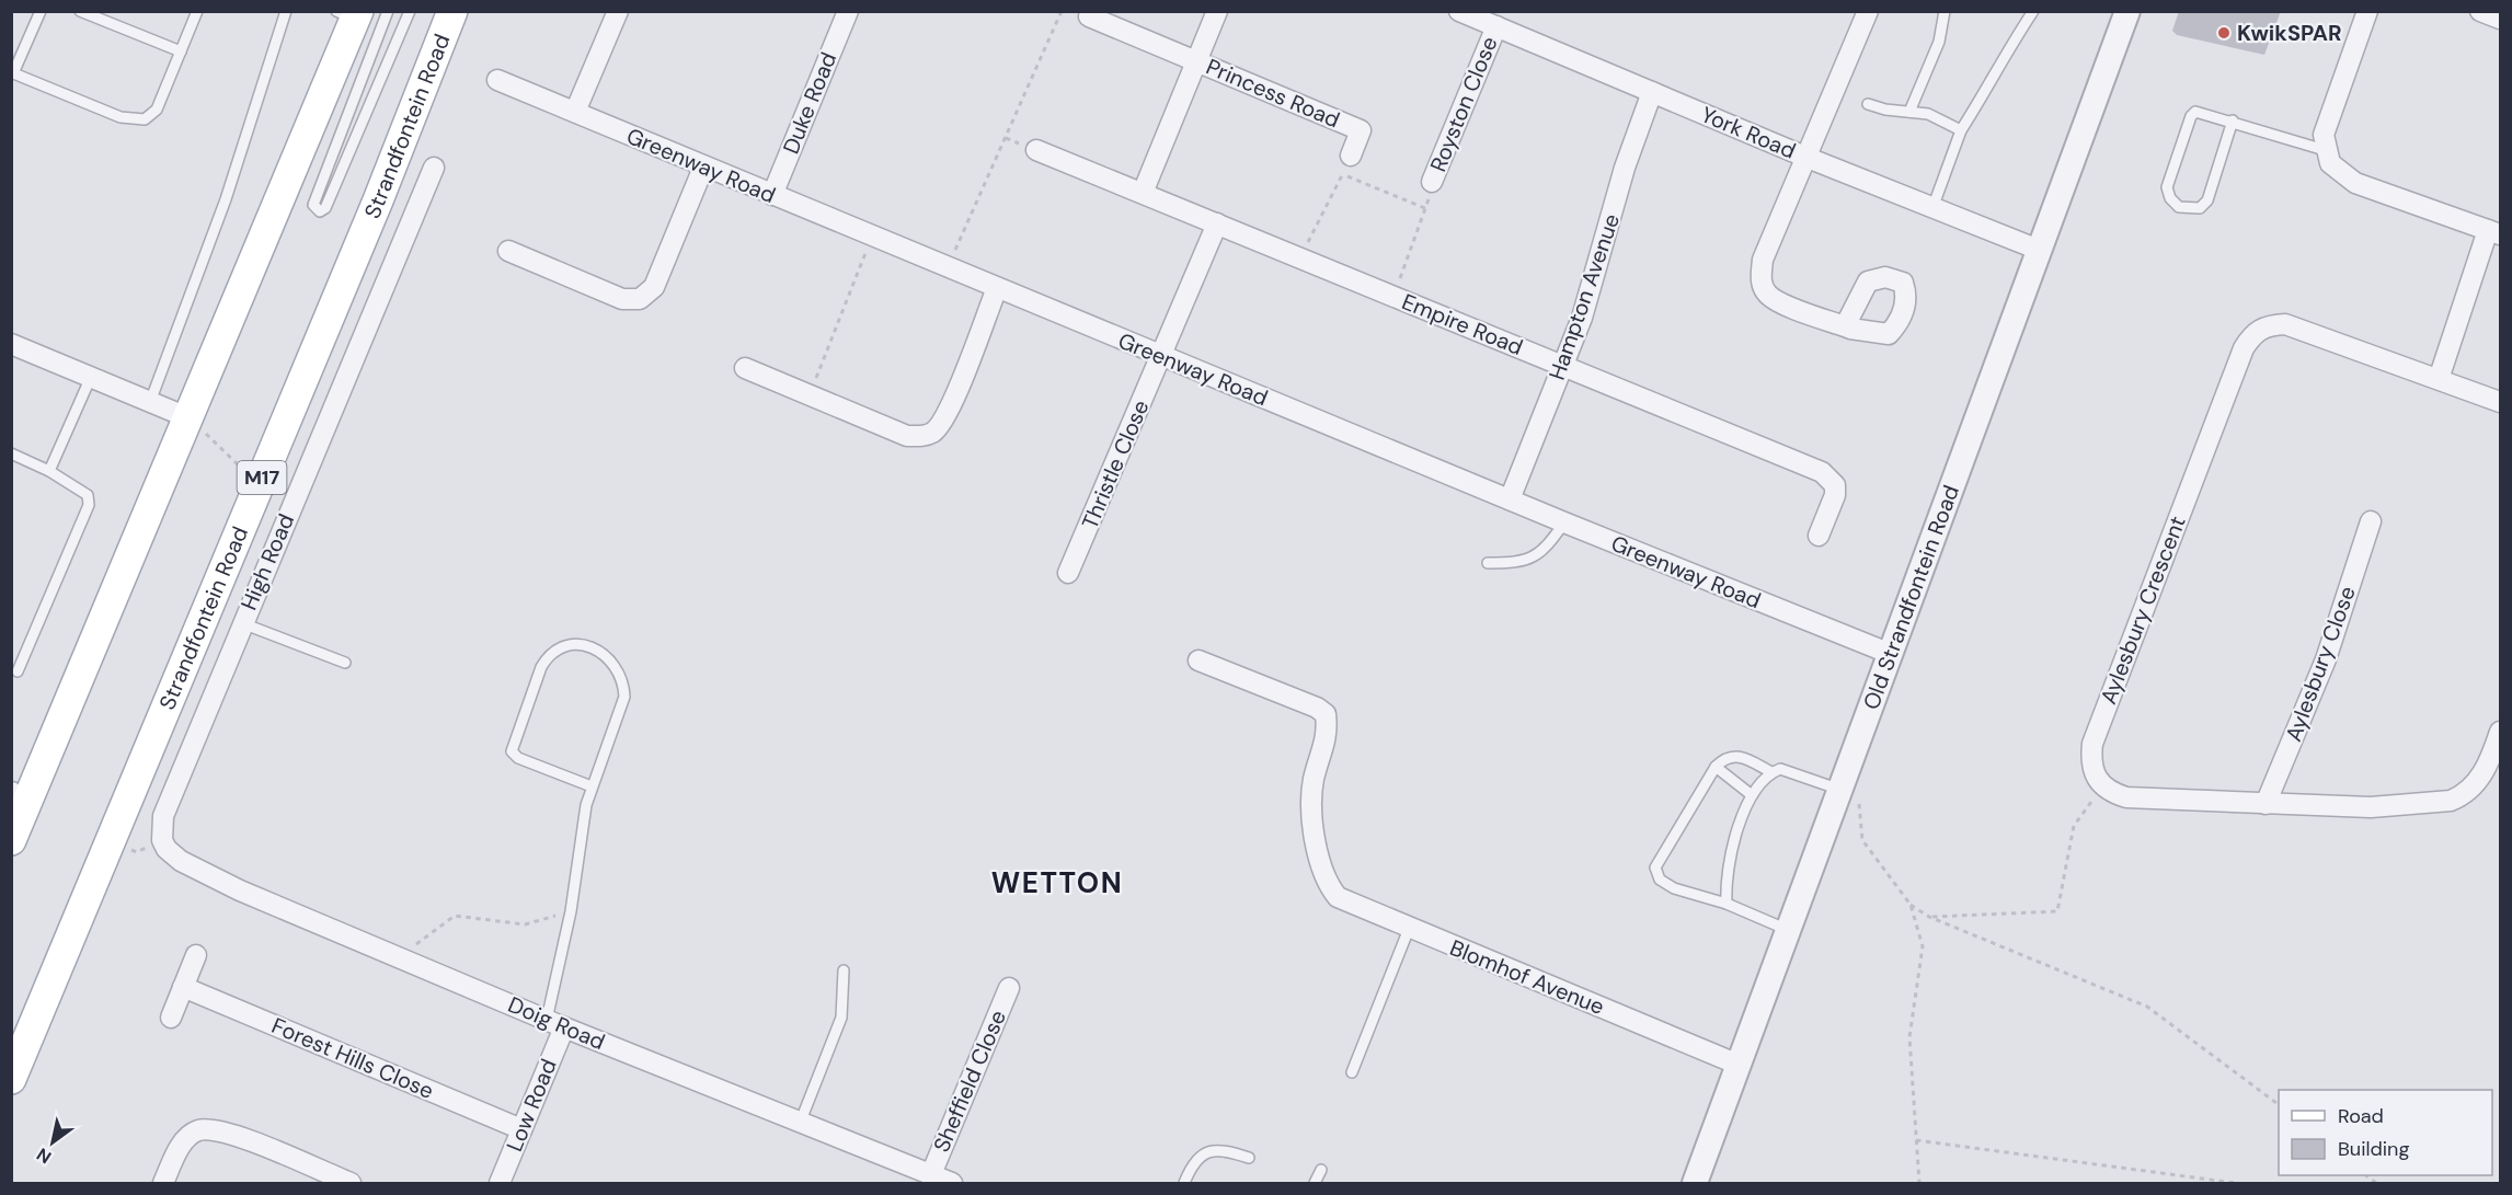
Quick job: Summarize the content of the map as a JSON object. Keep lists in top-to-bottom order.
{
  "streets": {
    "main road": ["Strandfontein Road", "M17"],
    "street": [
      "Princess Road",
      "Duke Road",
      "Royston Close",
      "York Road",
      "Greenway Road",
      "Hampton Avenue",
      "Empire Road",
      "Thristle Close",
      "High Road",
      "Old Strandfontein Road",
      "Aylesbury Crescent",
      "Aylesbury Close",
      "Blomhof Avenue",
      "Doig Road",
      "Forest Hills Close",
      "Sheffield Close",
      "Low Road"
    ]
  },
  "crossings": [
    ["Duke Road", "Greenway Road"],
    ["Royston Close", "York Road"],
    ["York Road", "Hampton Avenue"],
    ["York Road", "Old Strandfontein Road"],
    ["Greenway Road", "Hampton Avenue"],
    ["Greenway Road", "Thristle Close"],
    ["Greenway Road", "Old Strandfontein Road"],
    ["Hampton Avenue", "Empire Road"],
    ["Empire Road", "Thristle Close"],
    ["High Road", "Doig Road"],
    ["Old Strandfontein Road", "Blomhof Avenue"],
    ["Doig Road", "Sheffield Close"],
    ["Doig Road", "Low Road"],
    ["Forest Hills Close", "Low Road"]
  ],
  "districts": ["WETTON"],
  "places": ["KwikSPAR"],
  "legend": ["Road", "Building"],
  "north": "bottom left"
}
